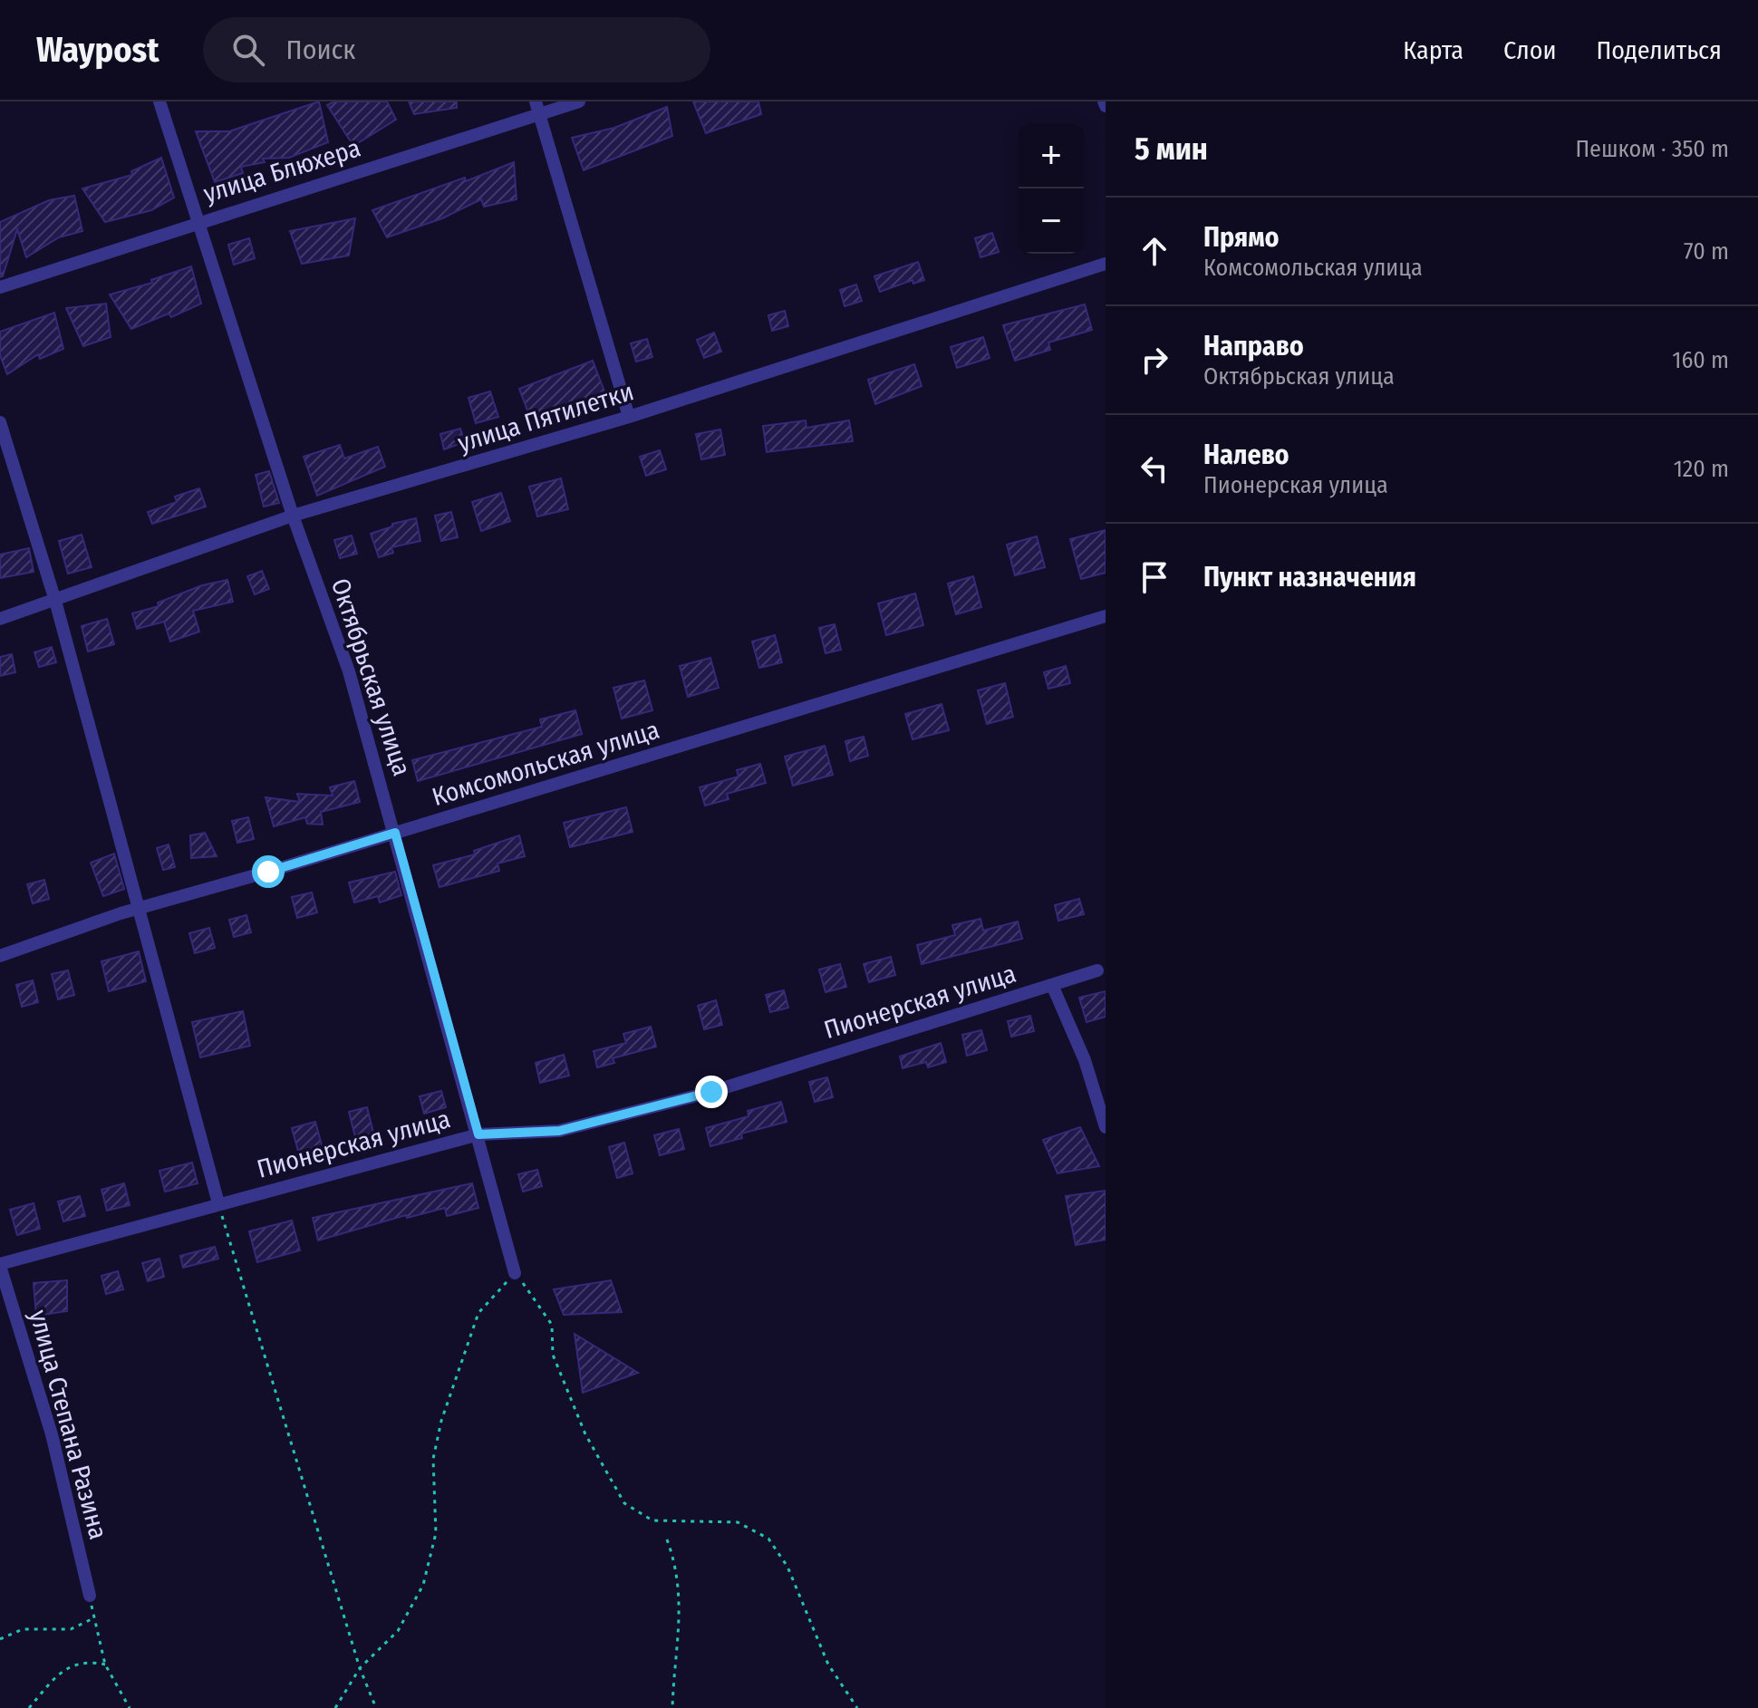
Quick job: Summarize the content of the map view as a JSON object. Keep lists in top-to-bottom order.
{
  "streets": {
    "street": [
      "улица Блюхера",
      "улица Пятилетки",
      "Октябрьская улица",
      "Комсомольская улица",
      "Пионерская улица",
      "улица Степана Разина"
    ]
  },
  "crossings": [
    ["улица Блюхера", "Октябрьская улица"],
    ["улица Пятилетки", "Октябрьская улица"],
    ["Октябрьская улица", "Комсомольская улица"],
    ["Октябрьская улица", "Пионерская улица"],
    ["Пионерская улица", "улица Степана Разина"]
  ],
  "page": {
    "header": "Waypost",
    "search": "Поиск",
    "nav": ["Карта", "Слои", "Поделиться"],
    "heading": ["5 мин", "Пешком · 350 m"],
    "map_buttons": ["+", "−"],
    "list": [
      ["Прямо", "Комсомольская улица", "70 m"],
      ["Направо", "Октябрьская улица", "160 m"],
      ["Налево", "Пионерская улица", "120 m"],
      "Пункт назначения"
    ]
  }
}
